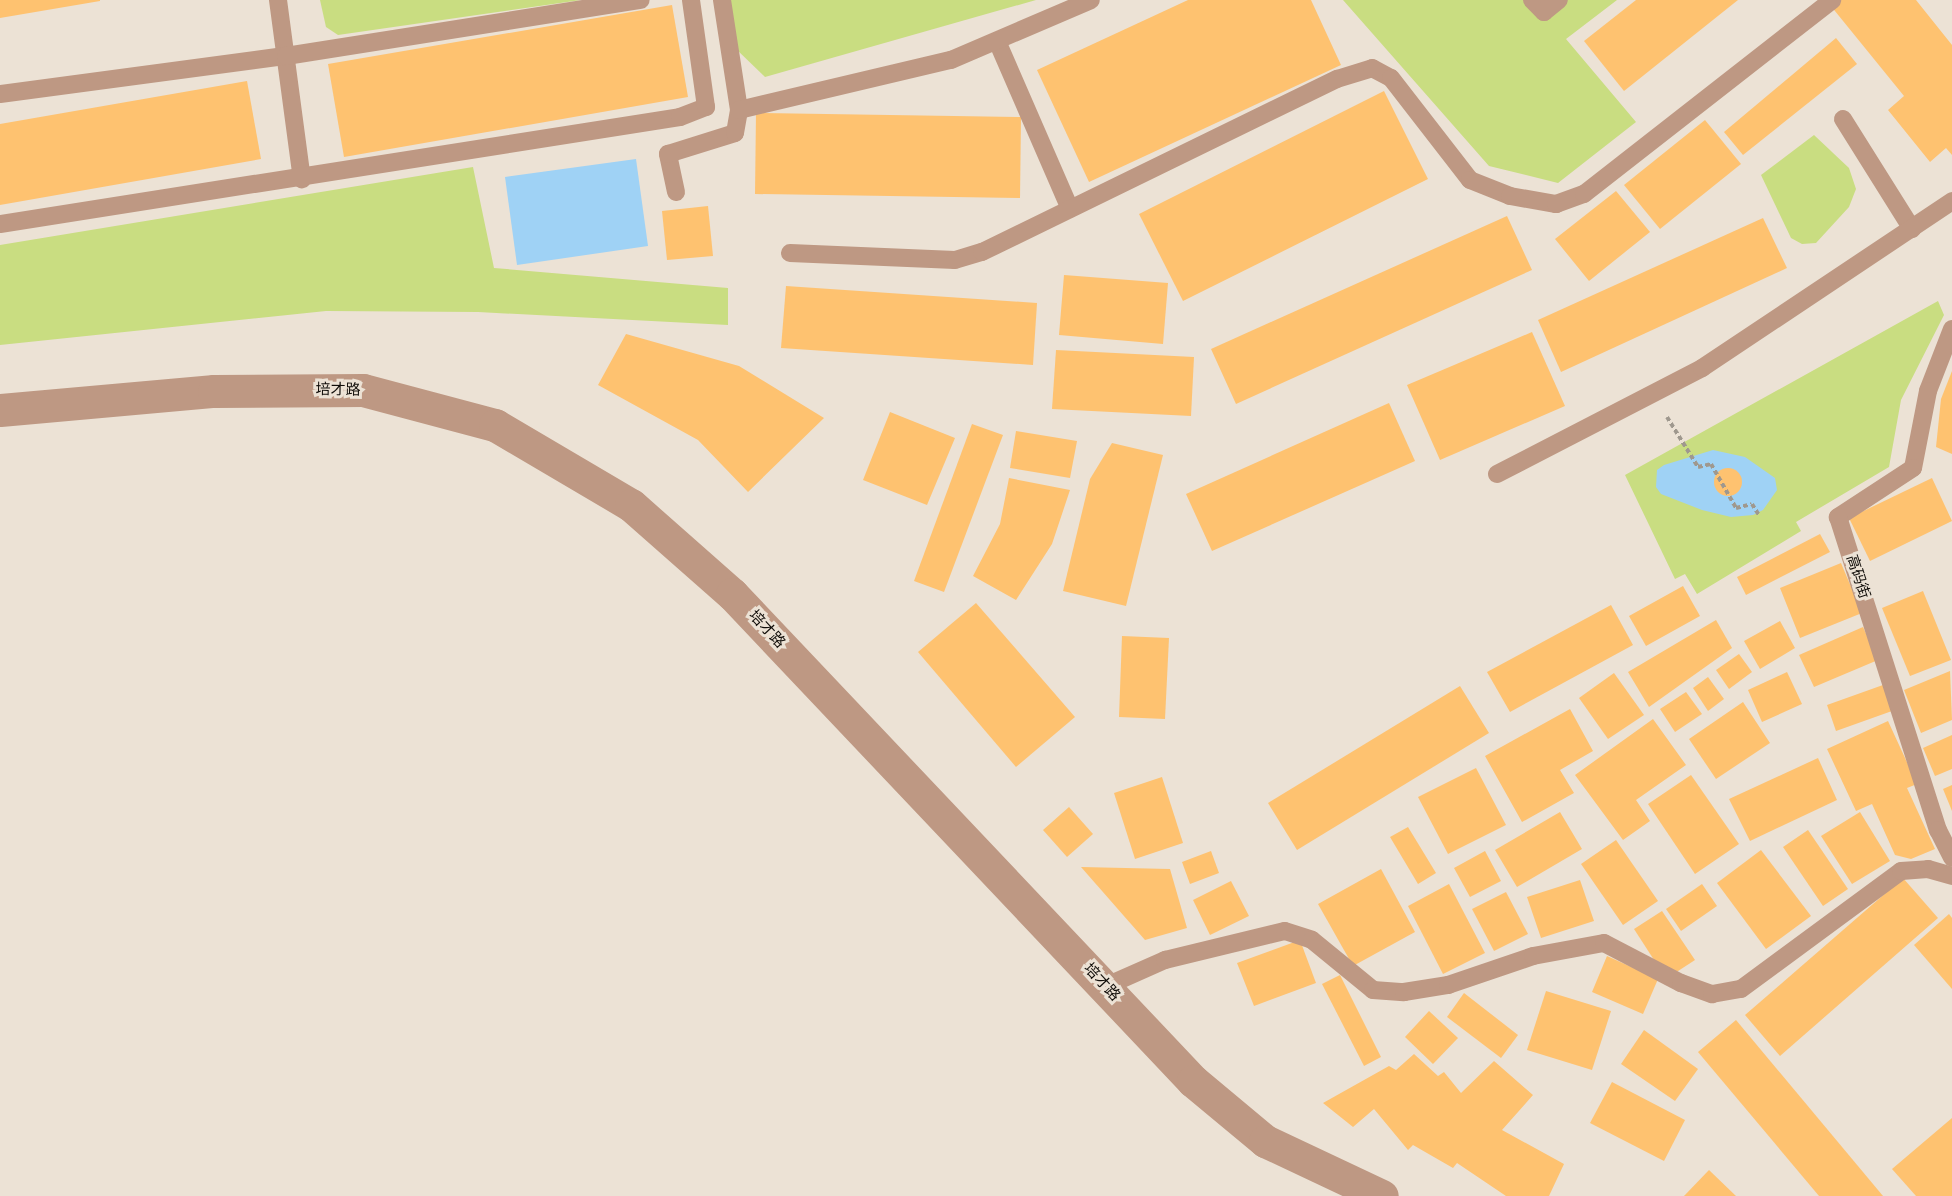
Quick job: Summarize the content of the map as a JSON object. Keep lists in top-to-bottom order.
{
  "streets": {
    "street": ["培才路"],
    "lane": ["高码街"]
  }
}
